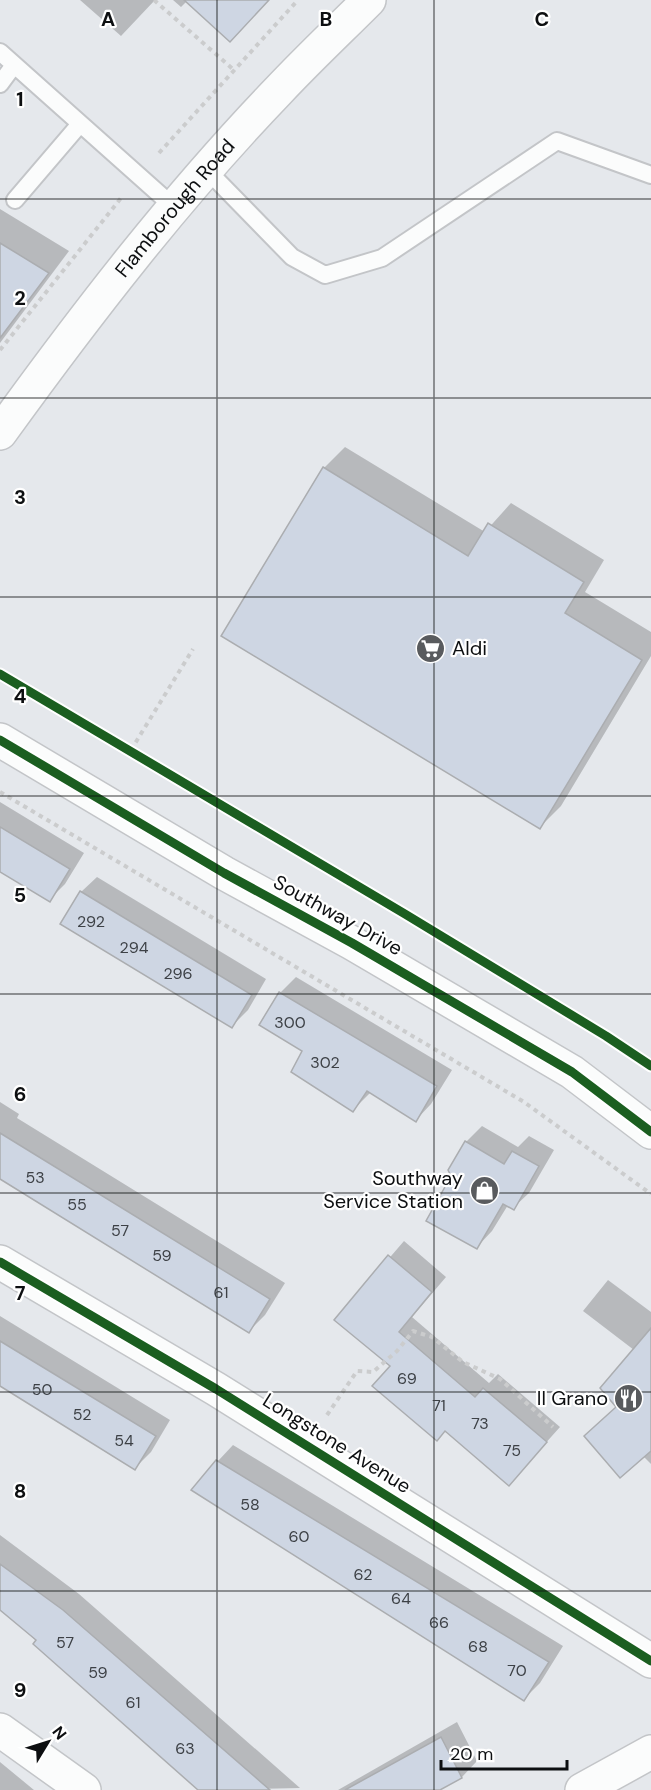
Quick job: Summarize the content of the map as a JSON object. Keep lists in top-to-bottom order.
{
  "streets": {
    "street": ["Flamborough Road", "Southway Drive", "Longstone Avenue"]
  },
  "places": {
    "supermarket": ["Aldi"],
    "shop": ["Southway Service Station"],
    "restaurant": ["Il Grano"]
  },
  "house_numbers": [
    "292",
    "294",
    "296",
    "300",
    "302",
    "53",
    "55",
    "57",
    "59",
    "61",
    "69",
    "50",
    "71",
    "52",
    "73",
    "54",
    "75",
    "58",
    "60",
    "62",
    "64",
    "66",
    "57",
    "68",
    "70",
    "59",
    "61",
    "63"
  ],
  "scale_bar": "20 m",
  "north": "top right",
  "grid": {
    "columns": ["A", "B", "C"],
    "rows": [
      "1",
      "2",
      "3",
      "4",
      "5",
      "6",
      "7",
      "8",
      "9"
    ]
  }
}
